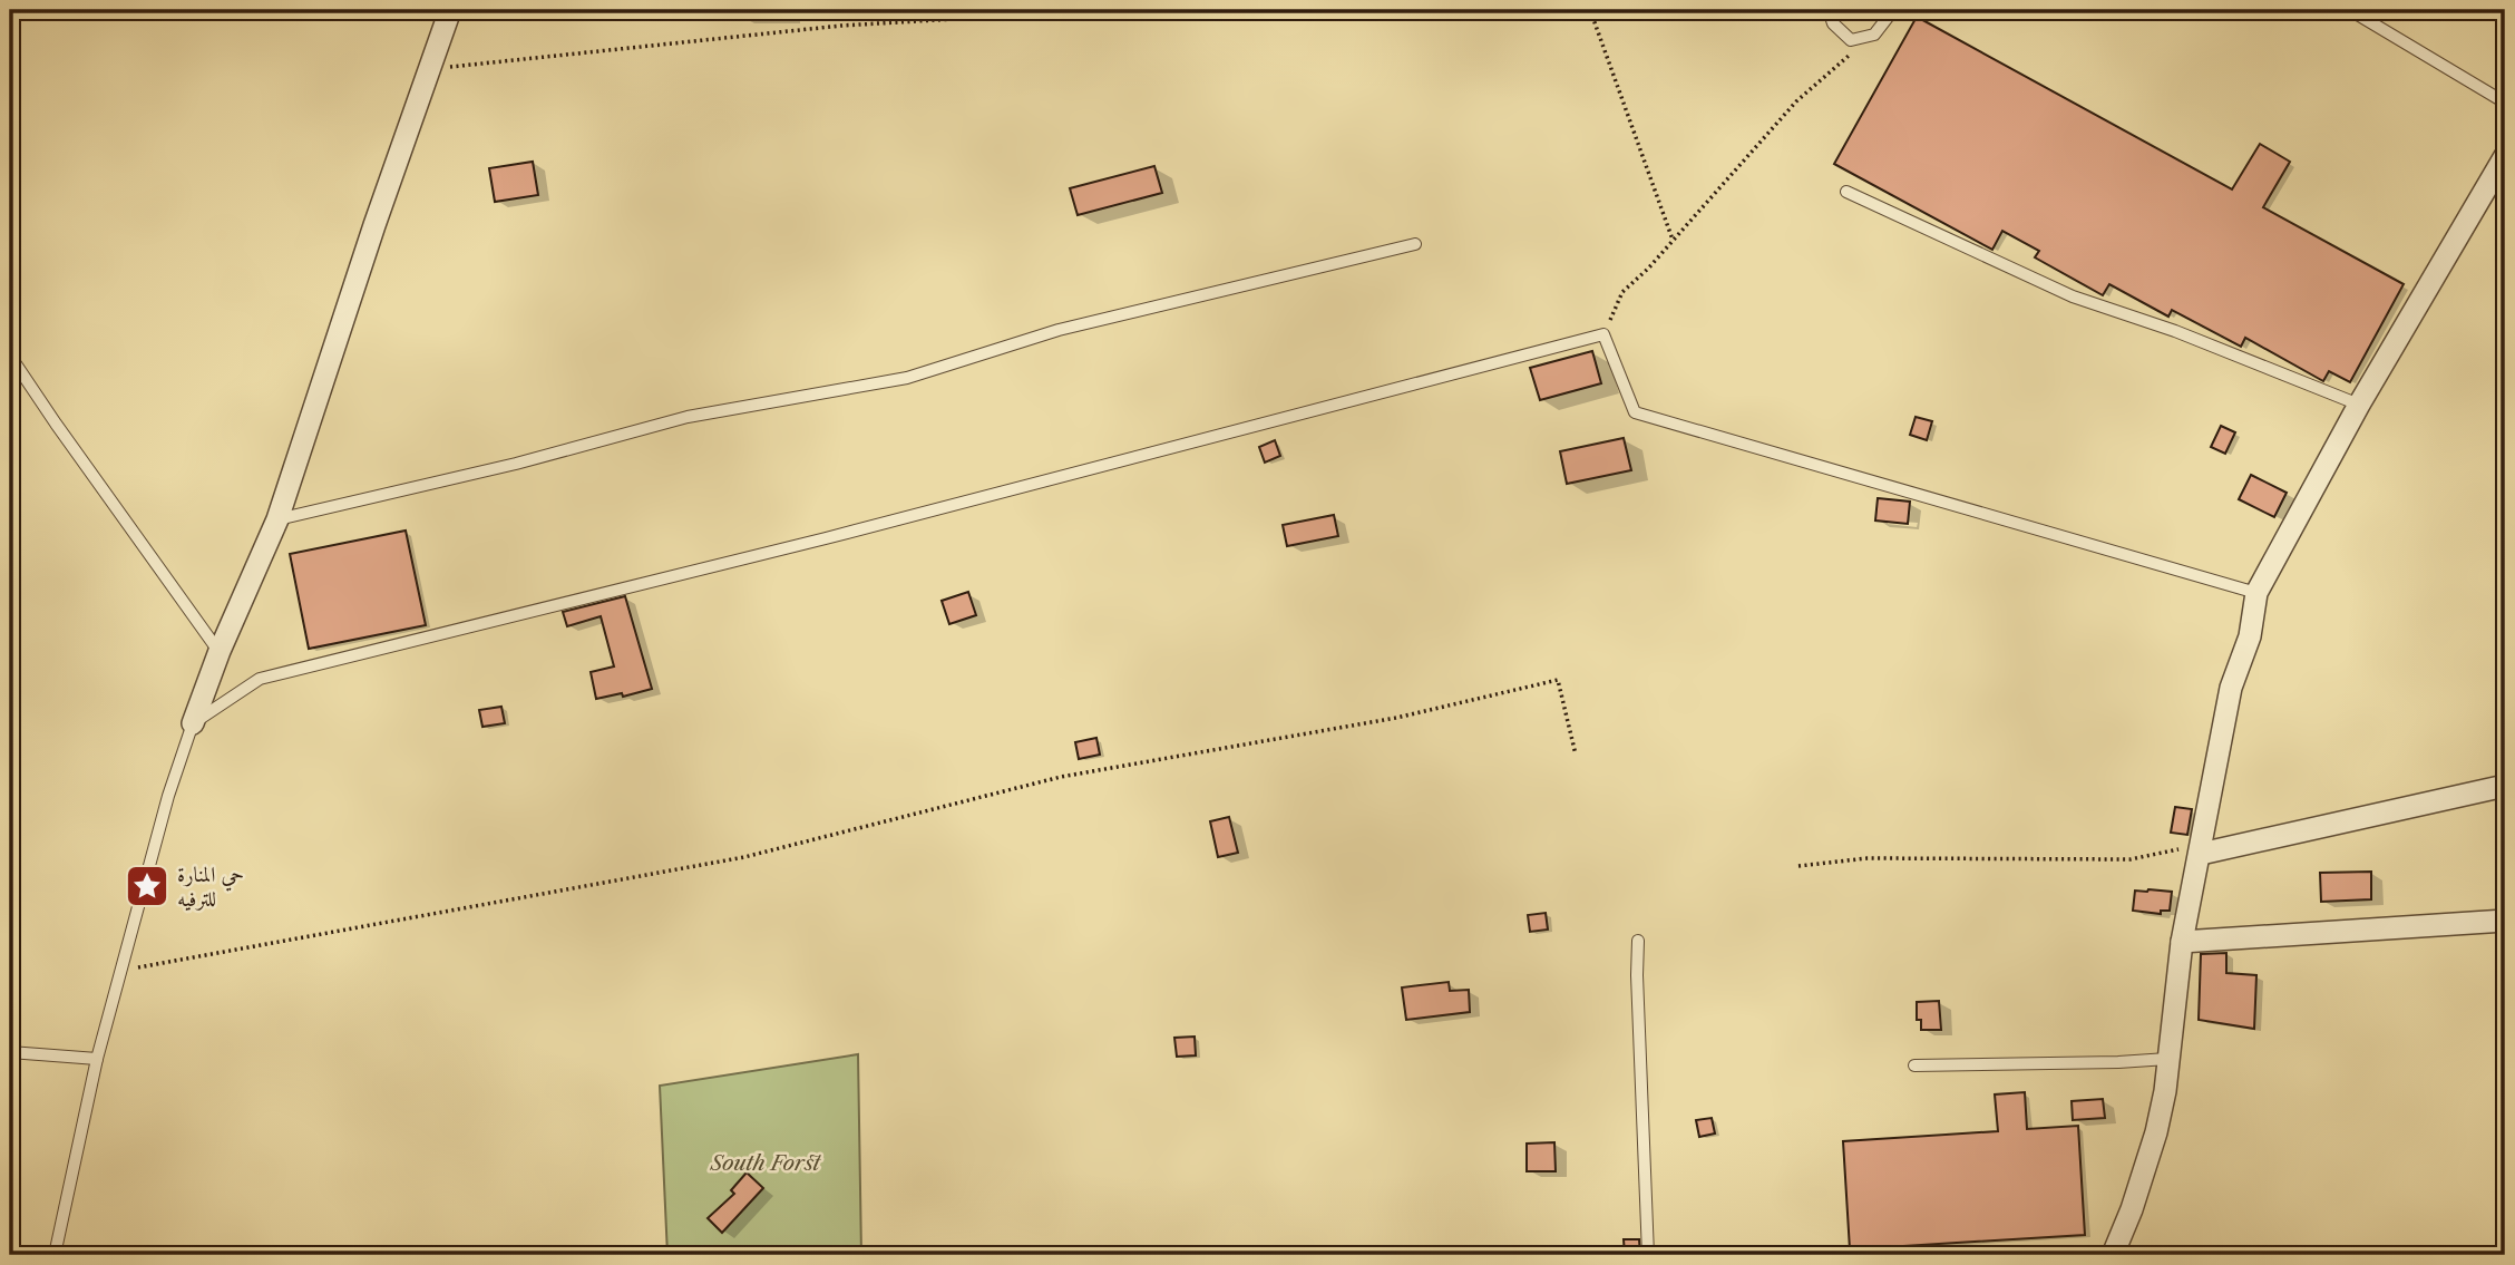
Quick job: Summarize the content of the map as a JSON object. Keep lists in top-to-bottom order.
{
  "parks": ["South Forst"],
  "places": {
    "place": ["حي المنارة للترفيه"]
  }
}
